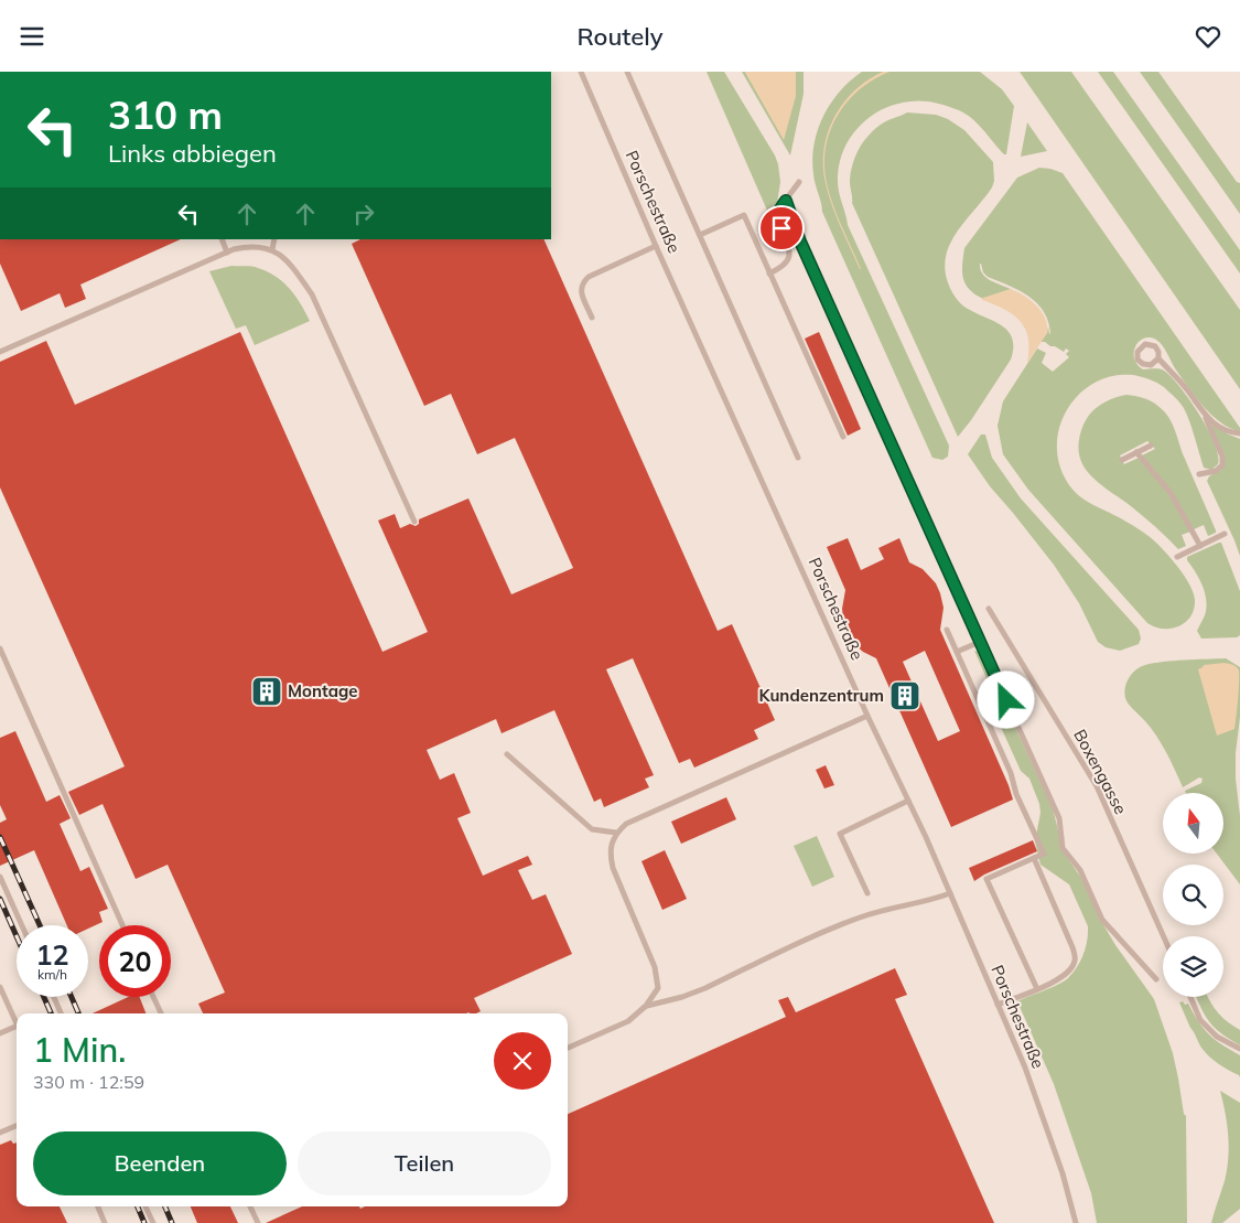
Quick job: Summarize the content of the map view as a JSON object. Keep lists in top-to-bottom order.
{
  "streets": {
    "lane": ["Porschestraße", "Boxengasse"]
  },
  "places": {
    "building": ["Montage", "Kundenzentrum"]
  },
  "north": "top",
  "page": {
    "header": "Routely",
    "turn": ["310 m", "Links abbiegen"],
    "speed": "12 km/h",
    "limit": "20",
    "heading": ["1 Min.", "330 m · 12:59"],
    "buttons": ["Beenden", "Teilen"]
  }
}
